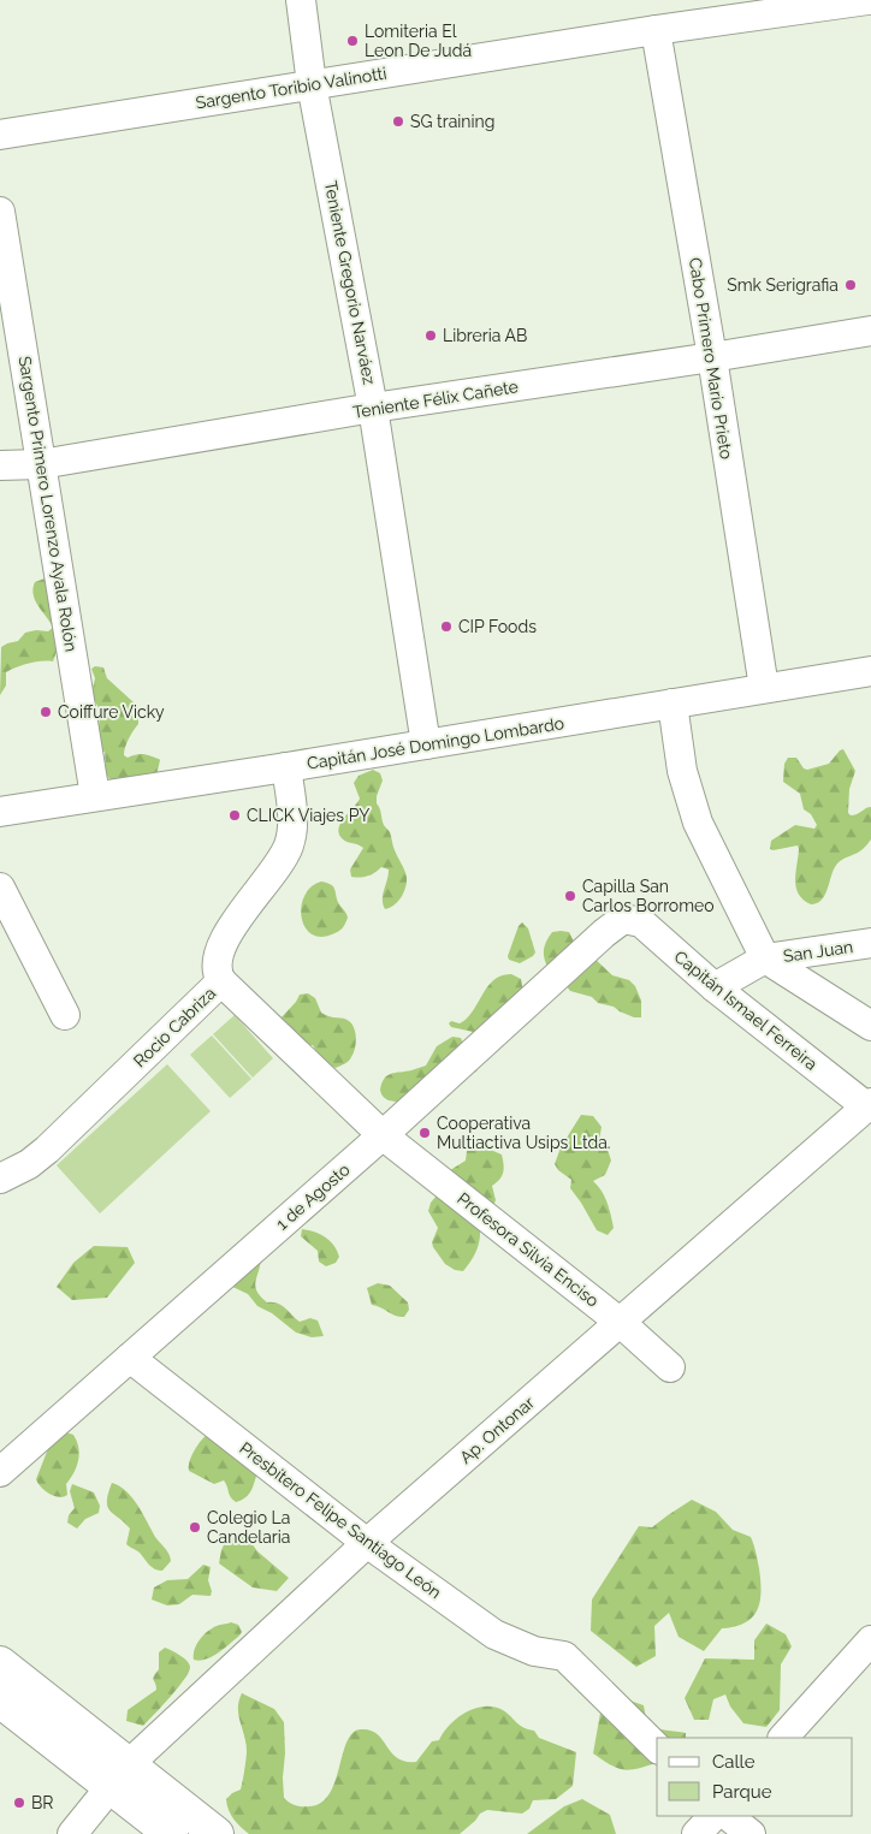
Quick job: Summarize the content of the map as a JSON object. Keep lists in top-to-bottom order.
{
  "streets": {
    "street": [
      "Sargento Toribio Valinotti",
      "Teniente Gregorio Narváez",
      "Cabo Primero Mario Prieto",
      "Teniente Félix Cañete",
      "Sargento Primero Lorenzo Ayala Rolón",
      "Capitán José Domingo Lombardo",
      "San Juan",
      "Capitán Ismael Ferreira",
      "Rocio Cabriza",
      "1 de Agosto",
      "Profesora Silvia Enciso",
      "Ap. Ontonar",
      "Presbítero Felipe Santiago León"
    ]
  },
  "crossings": [
    ["Sargento Toribio Valinotti", "Teniente Gregorio Narváez"],
    ["Sargento Toribio Valinotti", "Cabo Primero Mario Prieto"],
    ["Teniente Gregorio Narváez", "Teniente Félix Cañete"],
    ["Teniente Gregorio Narváez", "Capitán José Domingo Lombardo"],
    ["Cabo Primero Mario Prieto", "Teniente Félix Cañete"],
    ["Cabo Primero Mario Prieto", "Capitán José Domingo Lombardo"],
    ["Teniente Félix Cañete", "Sargento Primero Lorenzo Ayala Rolón"],
    ["Sargento Primero Lorenzo Ayala Rolón", "Capitán José Domingo Lombardo"],
    ["Capitán José Domingo Lombardo", "Rocio Cabriza"],
    ["Capitán Ismael Ferreira", "1 de Agosto"],
    ["Capitán Ismael Ferreira", "Ap. Ontonar"],
    ["Rocio Cabriza", "Profesora Silvia Enciso"],
    ["1 de Agosto", "Profesora Silvia Enciso"],
    ["1 de Agosto", "Presbítero Felipe Santiago León"],
    ["Profesora Silvia Enciso", "Ap. Ontonar"],
    ["Ap. Ontonar", "Presbítero Felipe Santiago León"]
  ],
  "places": [
    "Lomiteria El Leon De Judá",
    "SG training",
    "Smk Serigrafia",
    "Libreria AB",
    "CIP Foods",
    "Coiffure Vicky",
    "CLICK Viajes PY",
    "Capilla San Carlos Borromeo",
    "Cooperativa Multiactiva Usips Ltda.",
    "Colegio La Candelaria",
    "BR"
  ],
  "legend": ["Calle", "Parque"]
}
